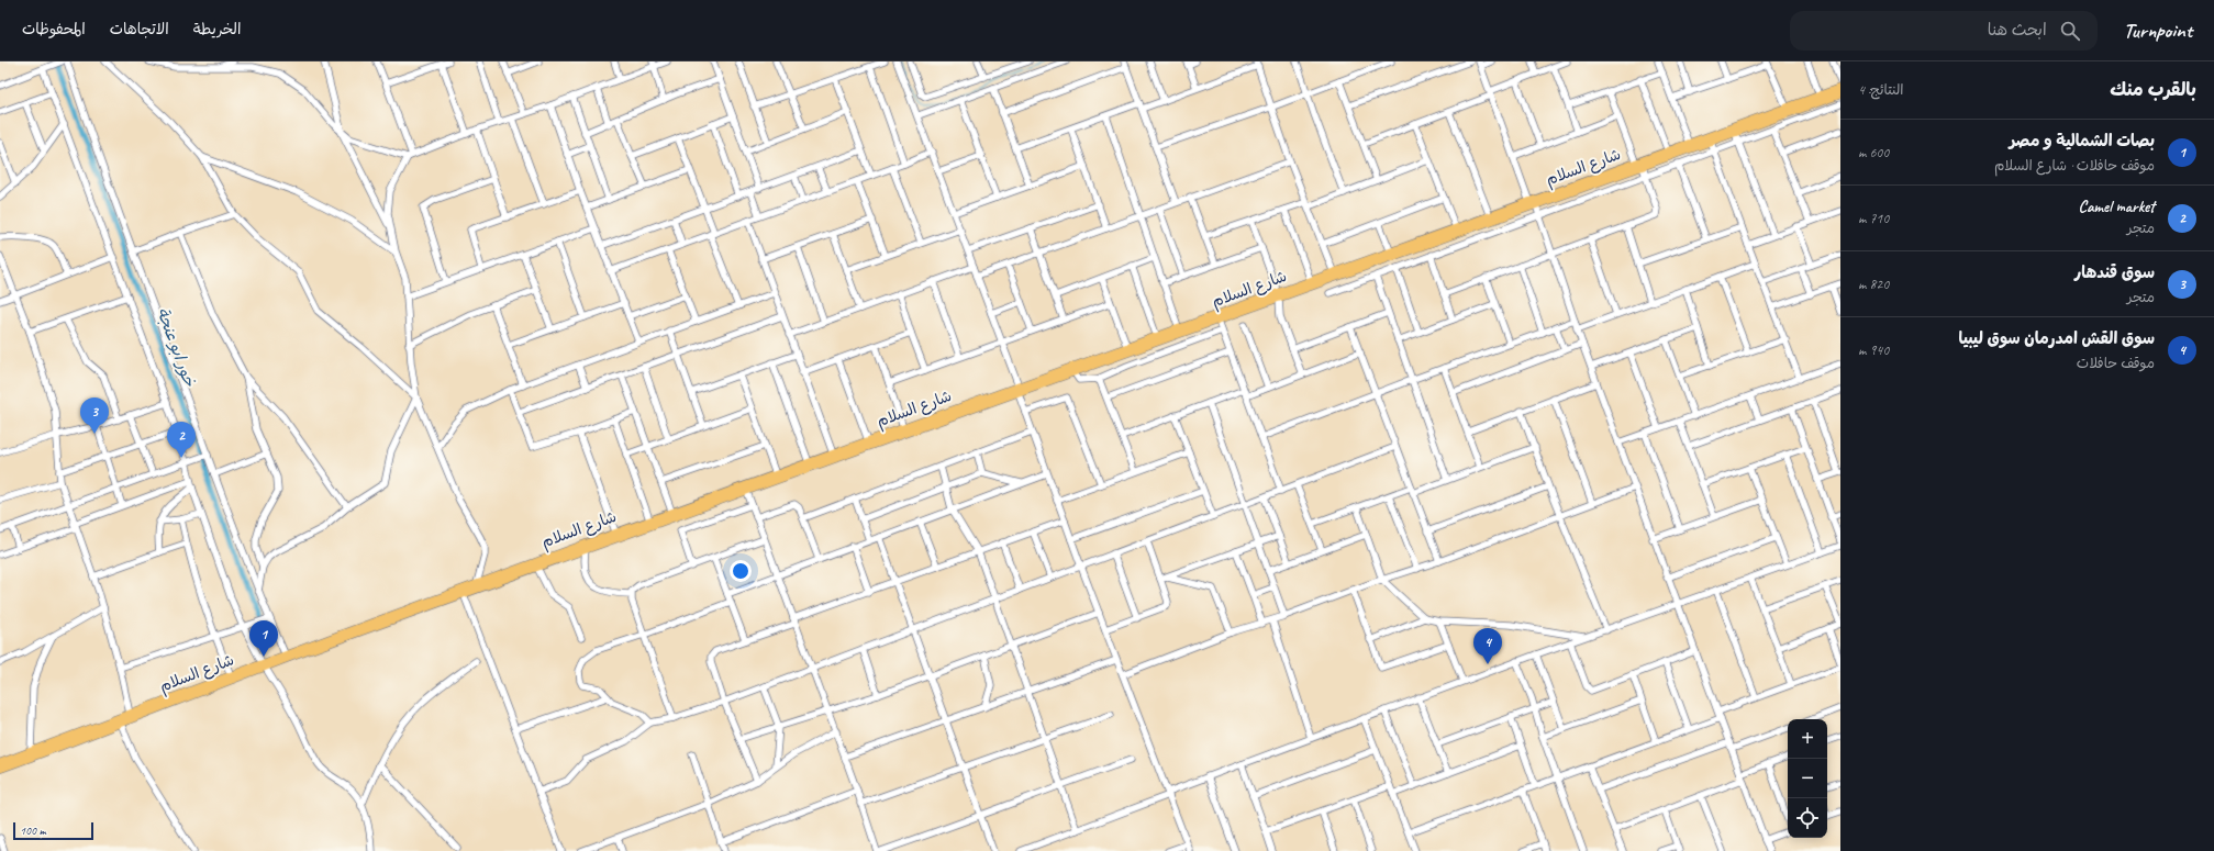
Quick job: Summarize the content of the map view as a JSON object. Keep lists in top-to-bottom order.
{
  "streets": {
    "main road": ["شارع السلام"]
  },
  "water": ["خور ابو عنجة"],
  "scale_bar": "100 m",
  "page": {
    "header": "Turnpoint",
    "search": "ابحث هنا",
    "nav": ["الخريطة", "الاتجاهات", "المحفوظات"],
    "heading": ["بالقرب منك", "النتائج: 4"],
    "list": [
      {
        "mark": "1",
        "name": "بصات الشمالية و مصر",
        "note": "موقف حافلات · شارع السلام",
        "value": "600 m"
      },
      {
        "mark": "2",
        "name": "Camel market",
        "note": "متجر",
        "value": "710 m"
      },
      {
        "mark": "3",
        "name": "سوق قندهار",
        "note": "متجر",
        "value": "820 m"
      },
      {
        "mark": "4",
        "name": "سوق القش امدرمان سوق ليبيا",
        "note": "موقف حافلات",
        "value": "940 m"
      }
    ],
    "pins": [
      "3",
      "2",
      "1",
      "4"
    ],
    "map_buttons": ["+", "−"],
    "scale": "100 m"
  }
}
